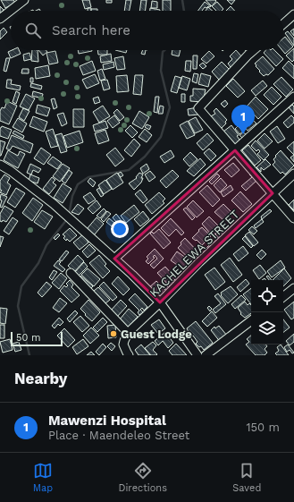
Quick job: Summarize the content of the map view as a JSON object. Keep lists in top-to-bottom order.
{
  "streets": {
    "street": ["KACHELEWA STREET"]
  },
  "places": ["Guest Lodge"],
  "scale_bar": "50 m",
  "page": {
    "search": "Search here",
    "pins": "1",
    "scale": "50 m",
    "heading": "Nearby",
    "list": [
      {
        "mark": "1",
        "name": "Mawenzi Hospital",
        "note": "Place · Maendeleo Street",
        "value": "150 m"
      }
    ],
    "nav": ["Map", "Directions", "Saved"]
  }
}
